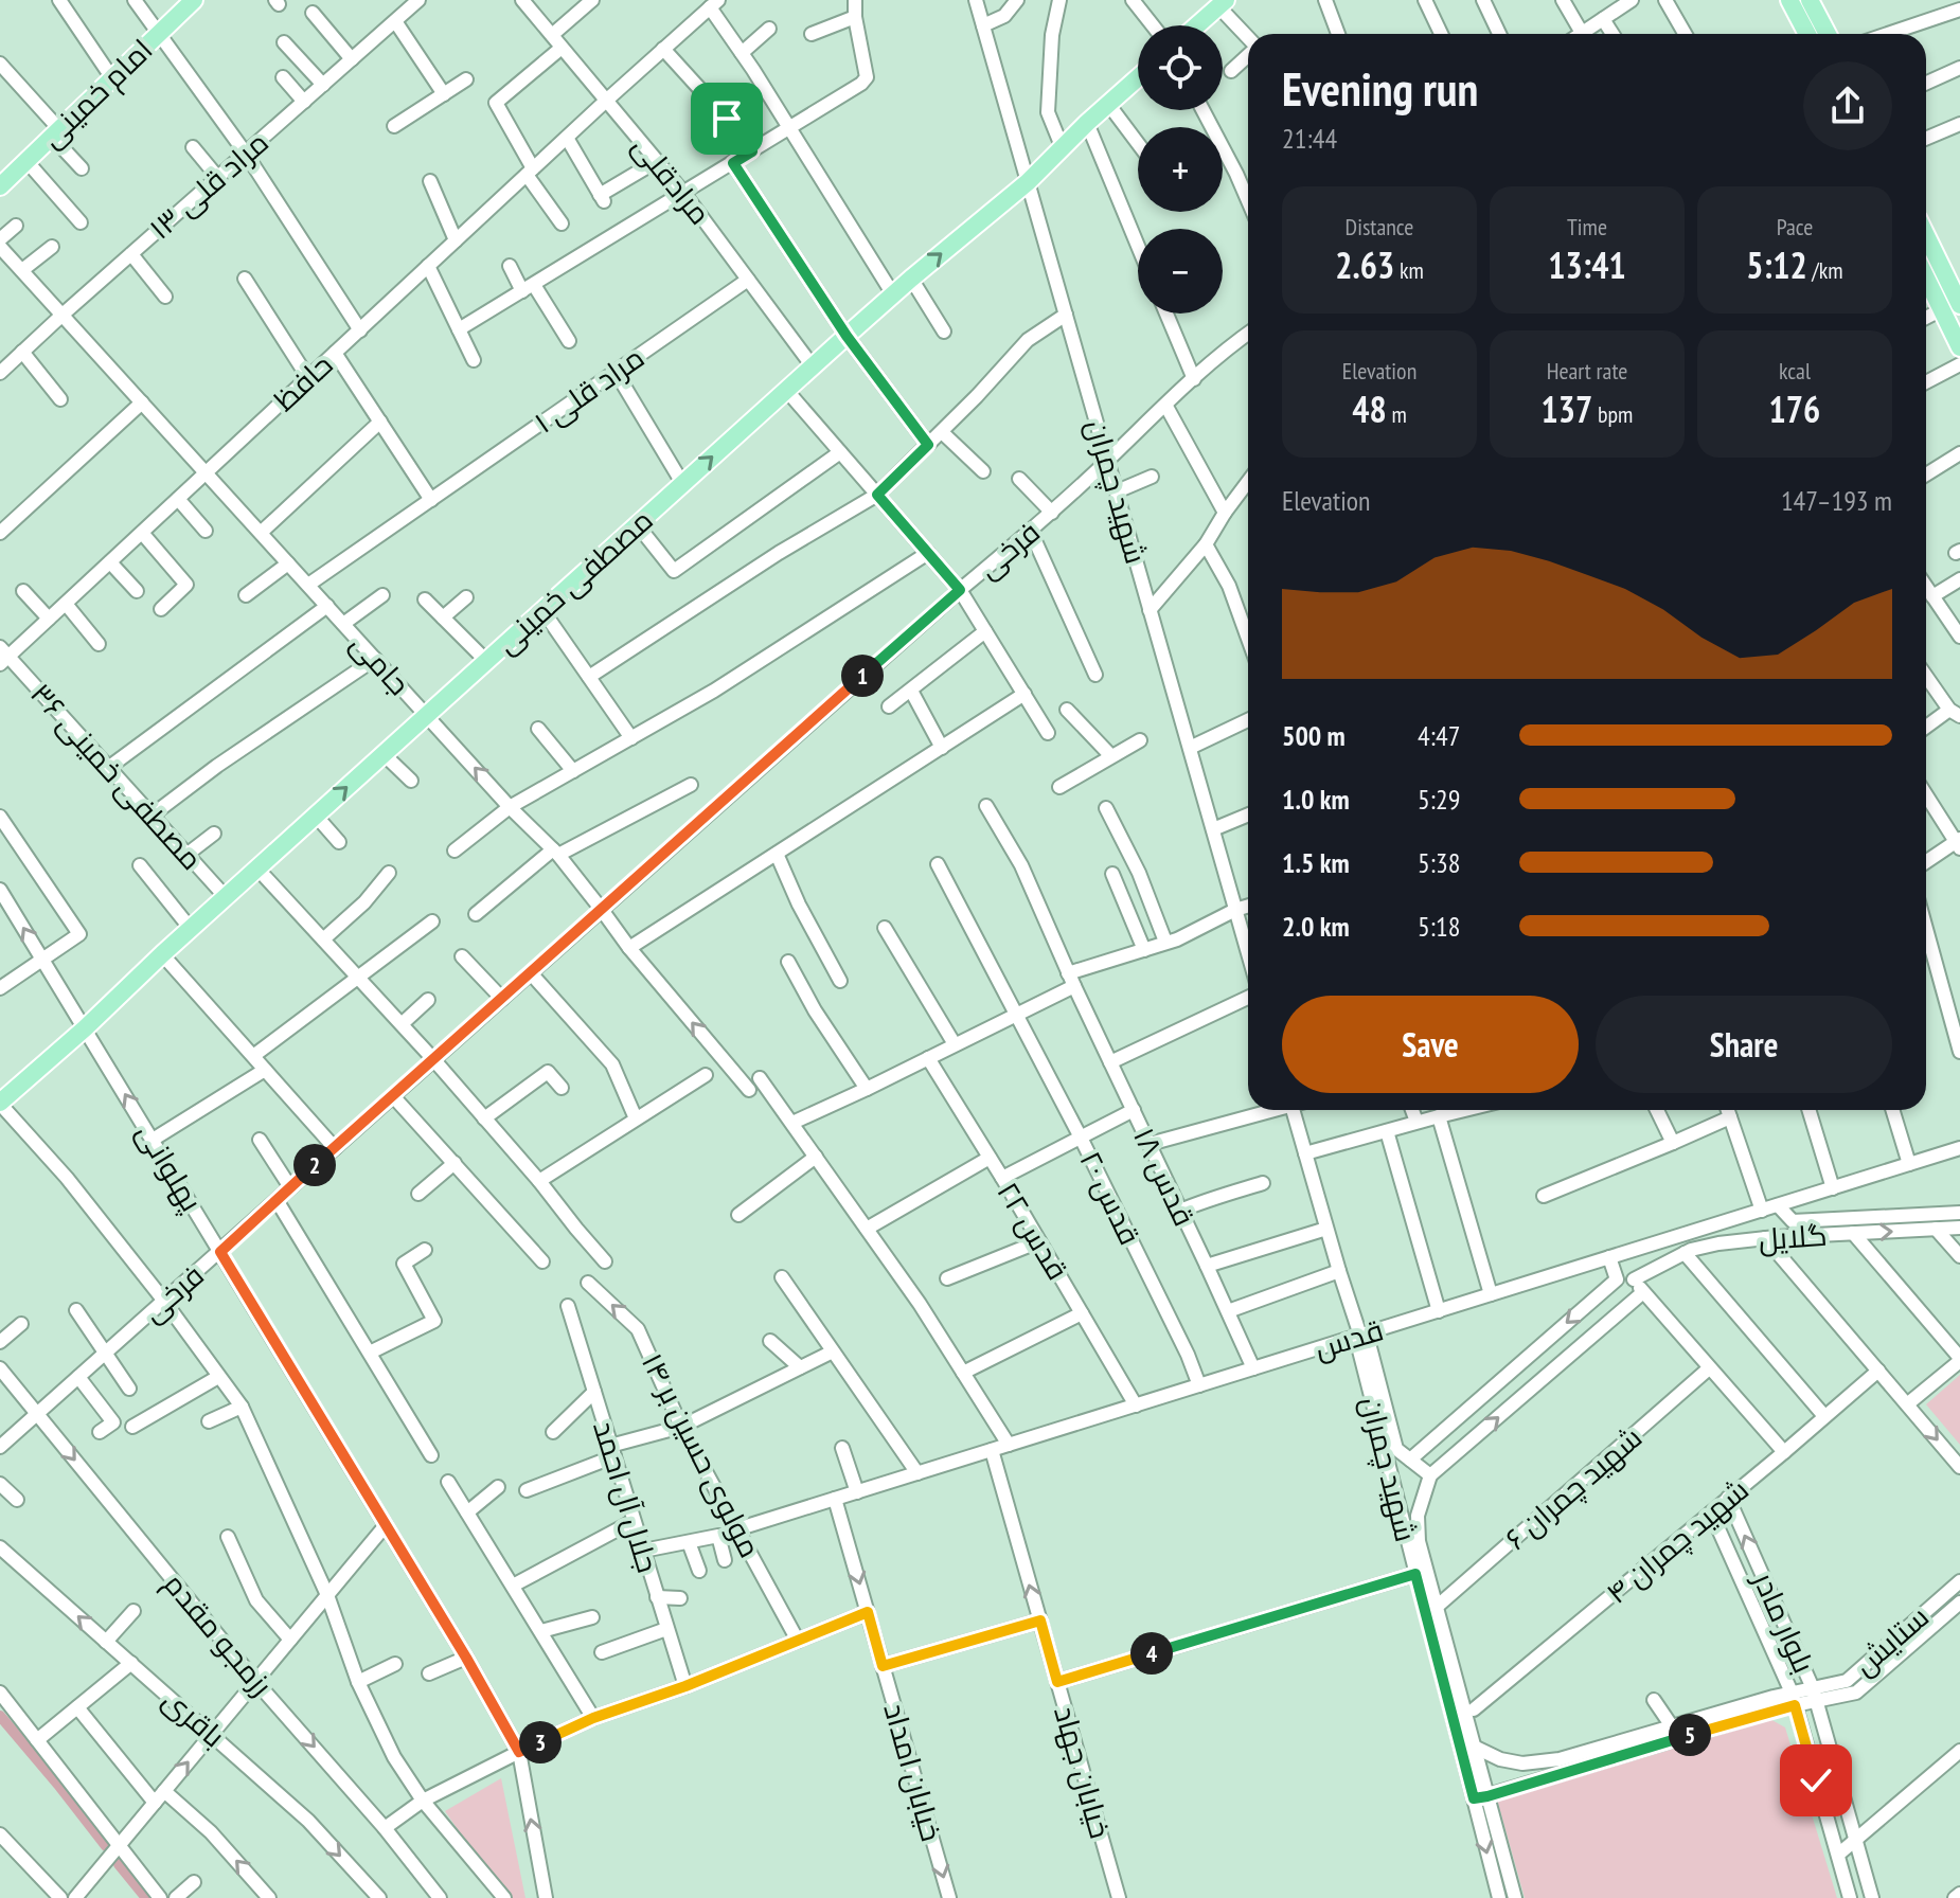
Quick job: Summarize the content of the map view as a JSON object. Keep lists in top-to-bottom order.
{
  "streets": {
    "main road": ["امام خمینی", "مصطفی خمینی"],
    "street": [
      "مرادقلی",
      "مراد قلی ۱۳",
      "حافظ",
      "مراد قلی ۱",
      "شهید چمران",
      "فرخی",
      "جامی",
      "مصطفی خمینی ۳۶",
      "پهلوانی",
      "قدس ۱۸",
      "قدس ۲۰",
      "قدس ۲۲",
      "گلایل",
      "قدس",
      "مولوی حسین بر ۱۴",
      "شهید چمران ۶",
      "جلال آل احمد",
      "شهید چمران ۴",
      "بلوار مادر",
      "رزمجو مقدم",
      "ستایش",
      "باقری",
      "خیابان امداد",
      "خیابان جهاد"
    ]
  },
  "crossings": [
    ["مرادقلی", "حافظ"],
    ["مرادقلی", "مراد قلی ۱"],
    ["مرادقلی", "مصطفی خمینی"],
    ["مراد قلی ۱۳", "جامی"],
    ["حافظ", "جامی"],
    ["حافظ", "مصطفی خمینی ۳۶"],
    ["مراد قلی ۱", "جامی"],
    ["شهید چمران", "فرخی"],
    ["شهید چمران", "مصطفی خمینی"],
    ["شهید چمران", "قدس"],
    ["شهید چمران", "شهید چمران ۶"],
    ["شهید چمران", "ستایش"],
    ["فرخی", "جامی"],
    ["فرخی", "پهلوانی"],
    ["فرخی", "رزمجو مقدم"],
    ["مصطفی خمینی", "جامی"],
    ["مصطفی خمینی", "مصطفی خمینی ۳۶"],
    ["مصطفی خمینی", "پهلوانی"],
    ["قدس ۱۸", "قدس"],
    ["قدس ۲۰", "قدس"],
    ["قدس ۲۲", "قدس"],
    ["گلایل", "قدس"],
    ["قدس", "مولوی حسین بر ۱۴"],
    ["قدس", "خیابان امداد"],
    ["قدس", "خیابان جهاد"],
    ["شهید چمران ۴", "بلوار مادر"],
    ["بلوار مادر", "ستایش"]
  ],
  "one_way": ["مولوی حسین بر ۱۴", "خیابان امداد", "خیابان جهاد"],
  "page": {
    "map_buttons": ["+", "−"],
    "heading": ["Evening run", "21:44"],
    "stats": [
      ["Distance", "2.63 km"],
      ["Time", "13:41"],
      ["Pace", "5:12 /km"],
      ["Elevation", "48 m"],
      ["Heart rate", "137 bpm"],
      ["kcal", "176"]
    ],
    "chart": ["Elevation", "147–193 m"],
    "pins": [
      "1",
      "2",
      "4",
      "5",
      "3"
    ],
    "list": [
      {
        "name": "500 m",
        "note": "4:47"
      },
      {
        "name": "1.0 km",
        "note": "5:29"
      },
      {
        "name": "1.5 km",
        "note": "5:38"
      },
      {
        "name": "2.0 km",
        "note": "5:18"
      }
    ],
    "buttons": ["Save", "Share"]
  }
}
